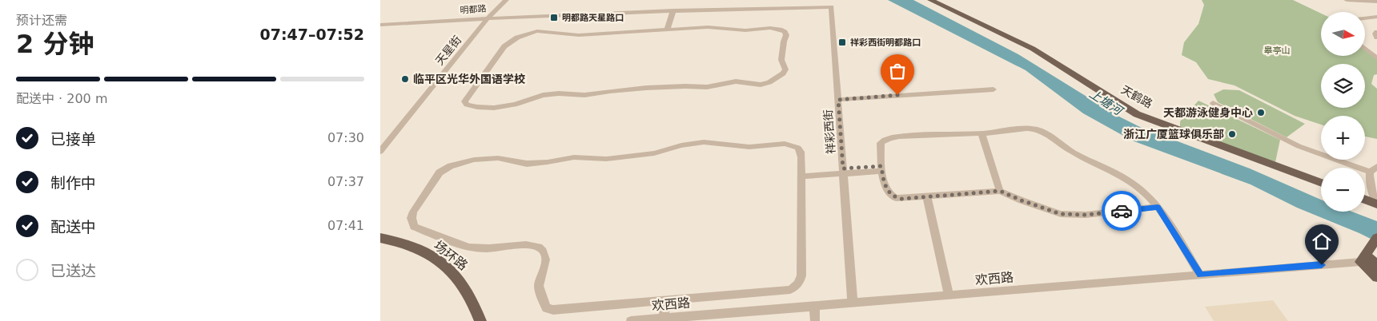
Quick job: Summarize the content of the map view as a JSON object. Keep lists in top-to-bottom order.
{
  "streets": {
    "main road": ["天鹤路", "场环路"],
    "street": [
      "明都路",
      "天星街",
      "祥彩西街",
      "欢西路"
    ]
  },
  "crossings": [
    ["明都路", "天星街"],
    ["明都路", "祥彩西街"],
    ["祥彩西街", "欢西路"]
  ],
  "water": ["上塘河"],
  "parks": ["皋亭山"],
  "places": {
    "transit": ["明都路天星路口", "祥彩西街明都路口"],
    "other": ["临平区光华外国语学校", "天都游泳健身中心", "浙江广厦篮球俱乐部"]
  },
  "north": "right",
  "page": {
    "heading": ["2 分钟", "预计还需", "07:47–07:52"],
    "map_buttons": ["+", "−"],
    "bar": "配送中 · 200 m",
    "list": [
      ["已接单", "07:30"],
      ["制作中", "07:37"],
      ["配送中", "07:41"],
      "已送达"
    ]
  }
}
